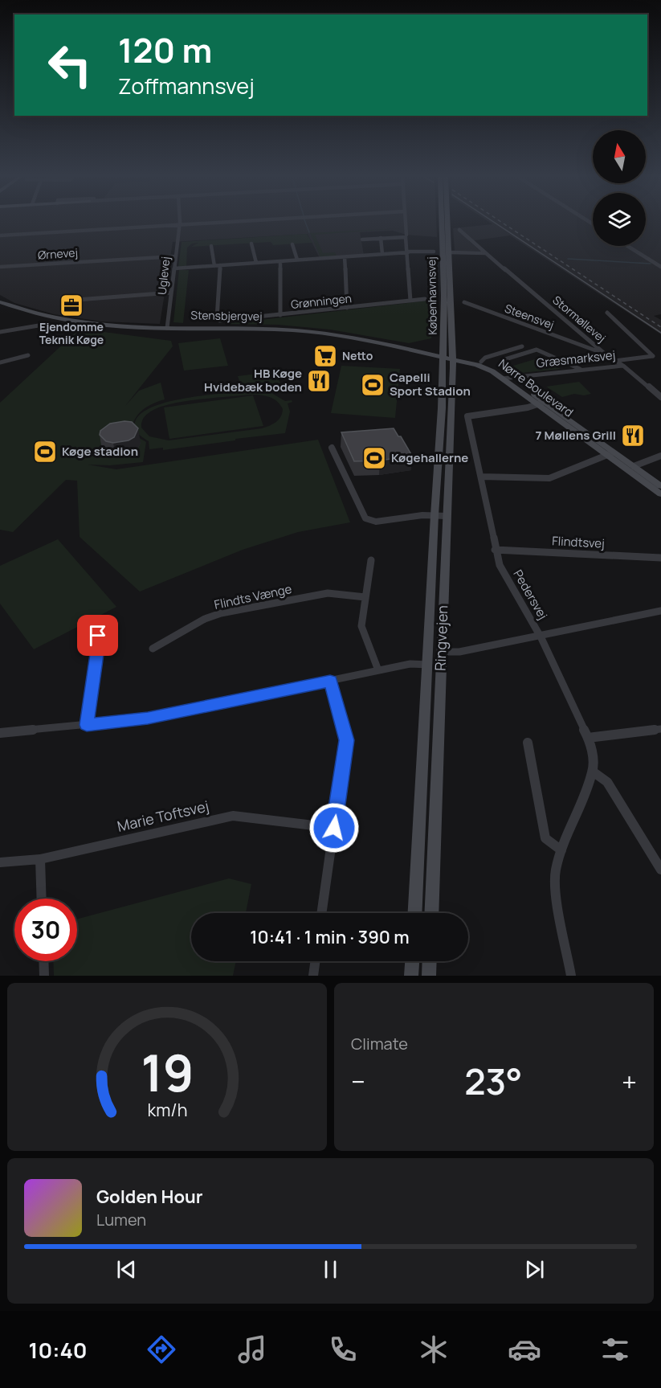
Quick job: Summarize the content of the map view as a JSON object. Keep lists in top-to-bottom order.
{
  "streets": {
    "main road": [
      "Københavnsvej",
      "Stensbjergvej",
      "Nørre Boulevard",
      "Ringvejen"
    ],
    "street": [
      "Ørnevej",
      "Uglevej",
      "Grønningen",
      "Steensvej",
      "Stormøllevej",
      "Græsmarksvej",
      "Flindtsvej",
      "Pedersvej",
      "Flindts Vænge",
      "Marie Toftsvej"
    ]
  },
  "crossings": [
    ["Ørnevej", "Uglevej"],
    ["Uglevej", "Stensbjergvej"],
    ["Københavnsvej", "Stensbjergvej"],
    ["Københavnsvej", "Nørre Boulevard"],
    ["Københavnsvej", "Ringvejen"],
    ["Stensbjergvej", "Nørre Boulevard"],
    ["Stensbjergvej", "Ringvejen"],
    ["Steensvej", "Stormøllevej"],
    ["Stormøllevej", "Græsmarksvej"],
    ["Græsmarksvej", "Nørre Boulevard"],
    ["Nørre Boulevard", "Pedersvej"],
    ["Nørre Boulevard", "Ringvejen"],
    ["Flindtsvej", "Pedersvej"]
  ],
  "places": {
    "office": ["Ejendomme Teknik Køge"],
    "supermarket": ["Netto"],
    "restaurant": ["HB Køge Hvidebæk boden", "7 Møllens Grill"],
    "sports": ["Capelli Sport Stadion", "Køge stadion", "Køgehallerne"]
  },
  "north": "top",
  "page": {
    "turn": ["120 m", "Zoffmannsvej"],
    "limit": "30",
    "trip": "10:41 · 1 min · 390 m",
    "tile": "Climate",
    "heat": ["−", "23°", "+"],
    "song": ["Golden Hour", "Lumen"],
    "tabs": "10:40",
    "gauge": ["19", "km/h"]
  }
}
